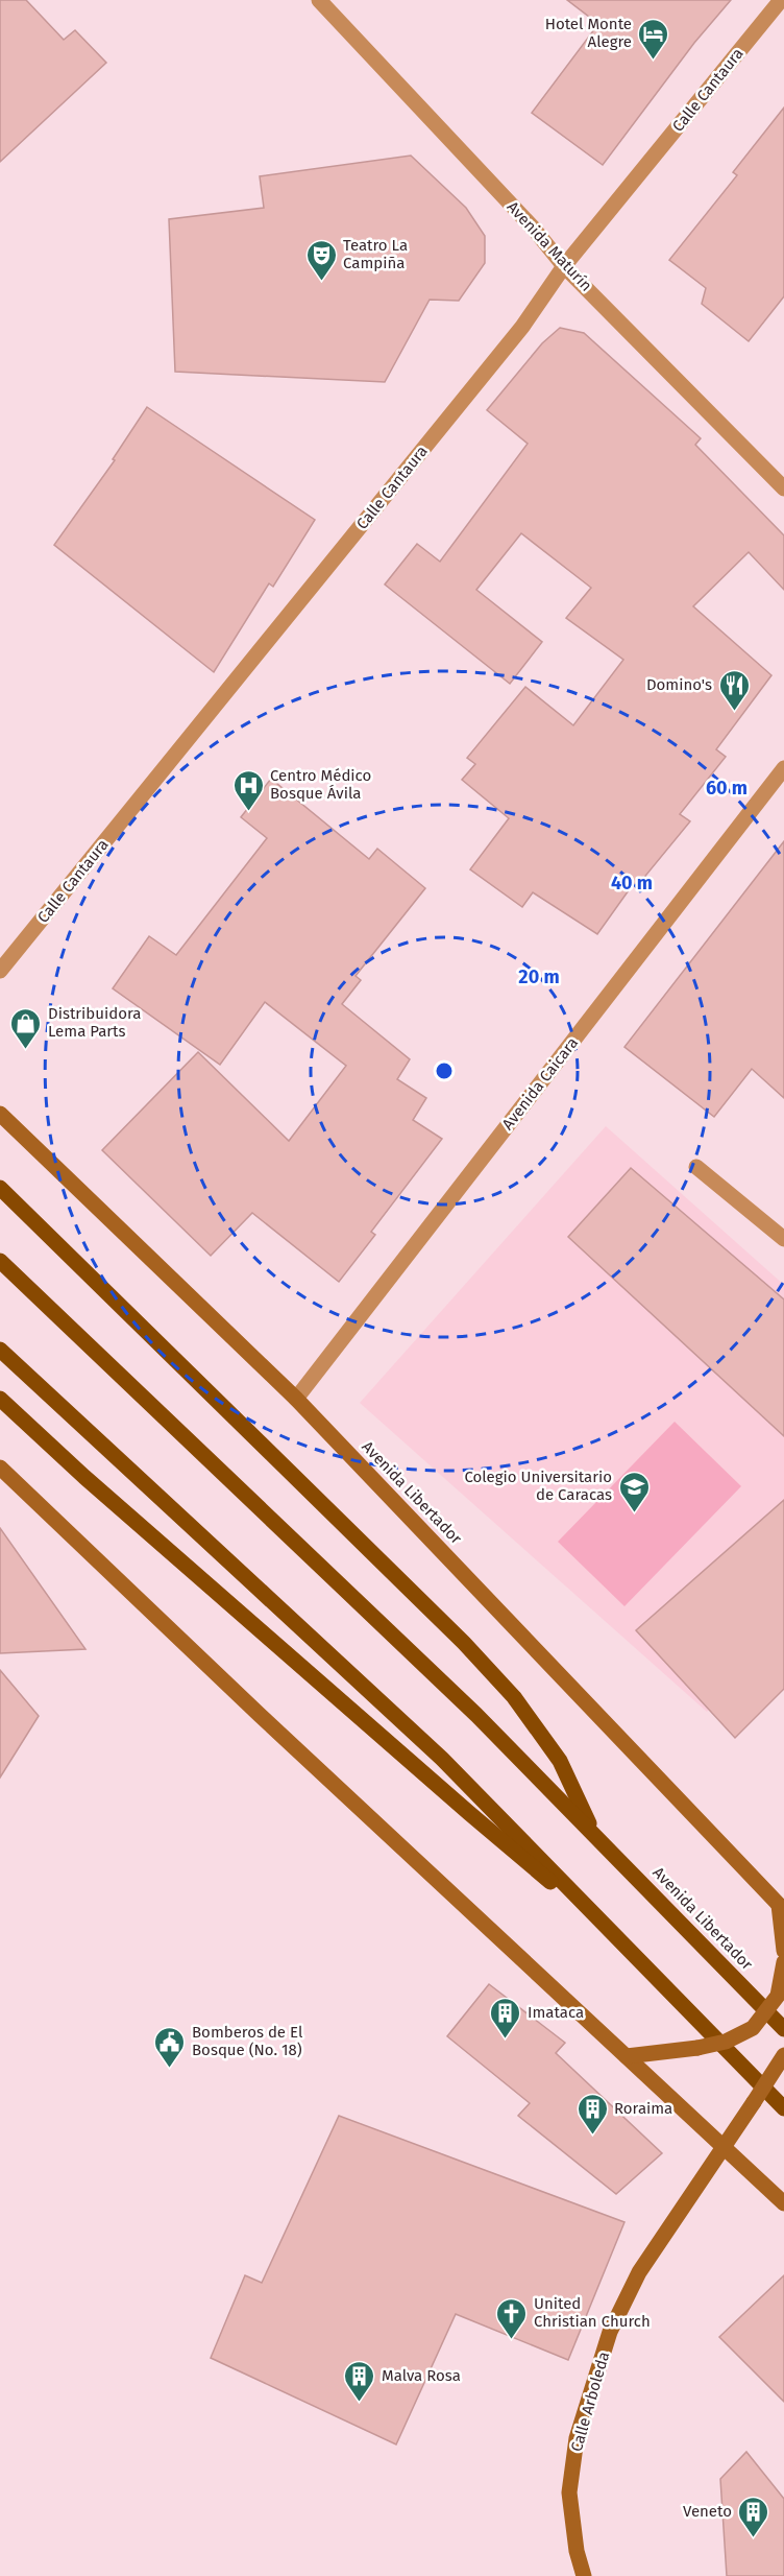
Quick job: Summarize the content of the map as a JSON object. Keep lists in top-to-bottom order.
{
  "streets": {
    "main road": ["Avenida Libertador", "Calle Arboleda"],
    "street": ["Calle Cantaura", "Avenida Maturín", "Avenida Caicara"]
  },
  "crossings": [
    ["Calle Cantaura", "Avenida Maturín"],
    ["Avenida Caicara", "Avenida Libertador"]
  ],
  "places": {
    "hotel": ["Hotel Monte Alegre"],
    "theatre": ["Teatro La Campiña"],
    "restaurant": ["Domino's"],
    "hospital": ["Centro Médico Bosque Ávila"],
    "shop": ["Distribuidora Lema Parts"],
    "school or university": ["Colegio Universitario de Caracas"],
    "building": [
      "Imataca",
      "Roraima",
      "Malva Rosa",
      "Veneto"
    ],
    "public building": ["Bomberos de El Bosque (No. 18)"],
    "church": ["United Christian Church"]
  },
  "rings": ["60 m", "40 m", "20 m"]
}
